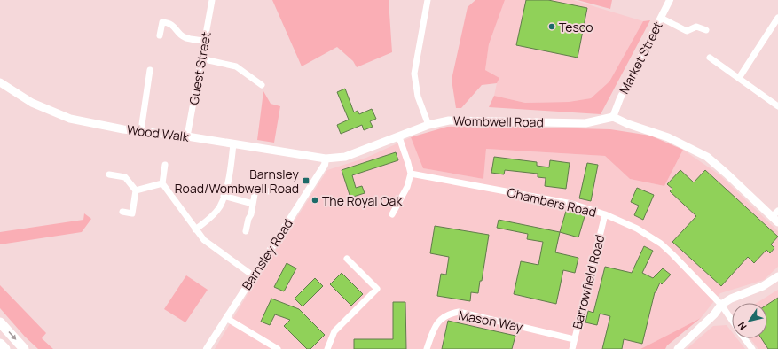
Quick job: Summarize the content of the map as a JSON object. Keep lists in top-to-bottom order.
{
  "streets": {
    "main road": ["Wombwell Road", "Wood Walk"],
    "street": [
      "Market Street",
      "Guest Street",
      "Chambers Road",
      "Barnsley Road",
      "Barrowfield Road",
      "Mason Way"
    ]
  },
  "crossings": [
    ["Market Street", "Wombwell Road"],
    ["Guest Street", "Wood Walk"],
    ["Wombwell Road", "Wood Walk"],
    ["Wombwell Road", "Barnsley Road"],
    ["Wood Walk", "Barnsley Road"],
    ["Chambers Road", "Barrowfield Road"],
    ["Barrowfield Road", "Mason Way"]
  ],
  "places": {
    "other": ["Tesco", "The Royal Oak"],
    "transit": ["Barnsley Road/Wombwell Road"]
  },
  "north": "bottom left"
}
